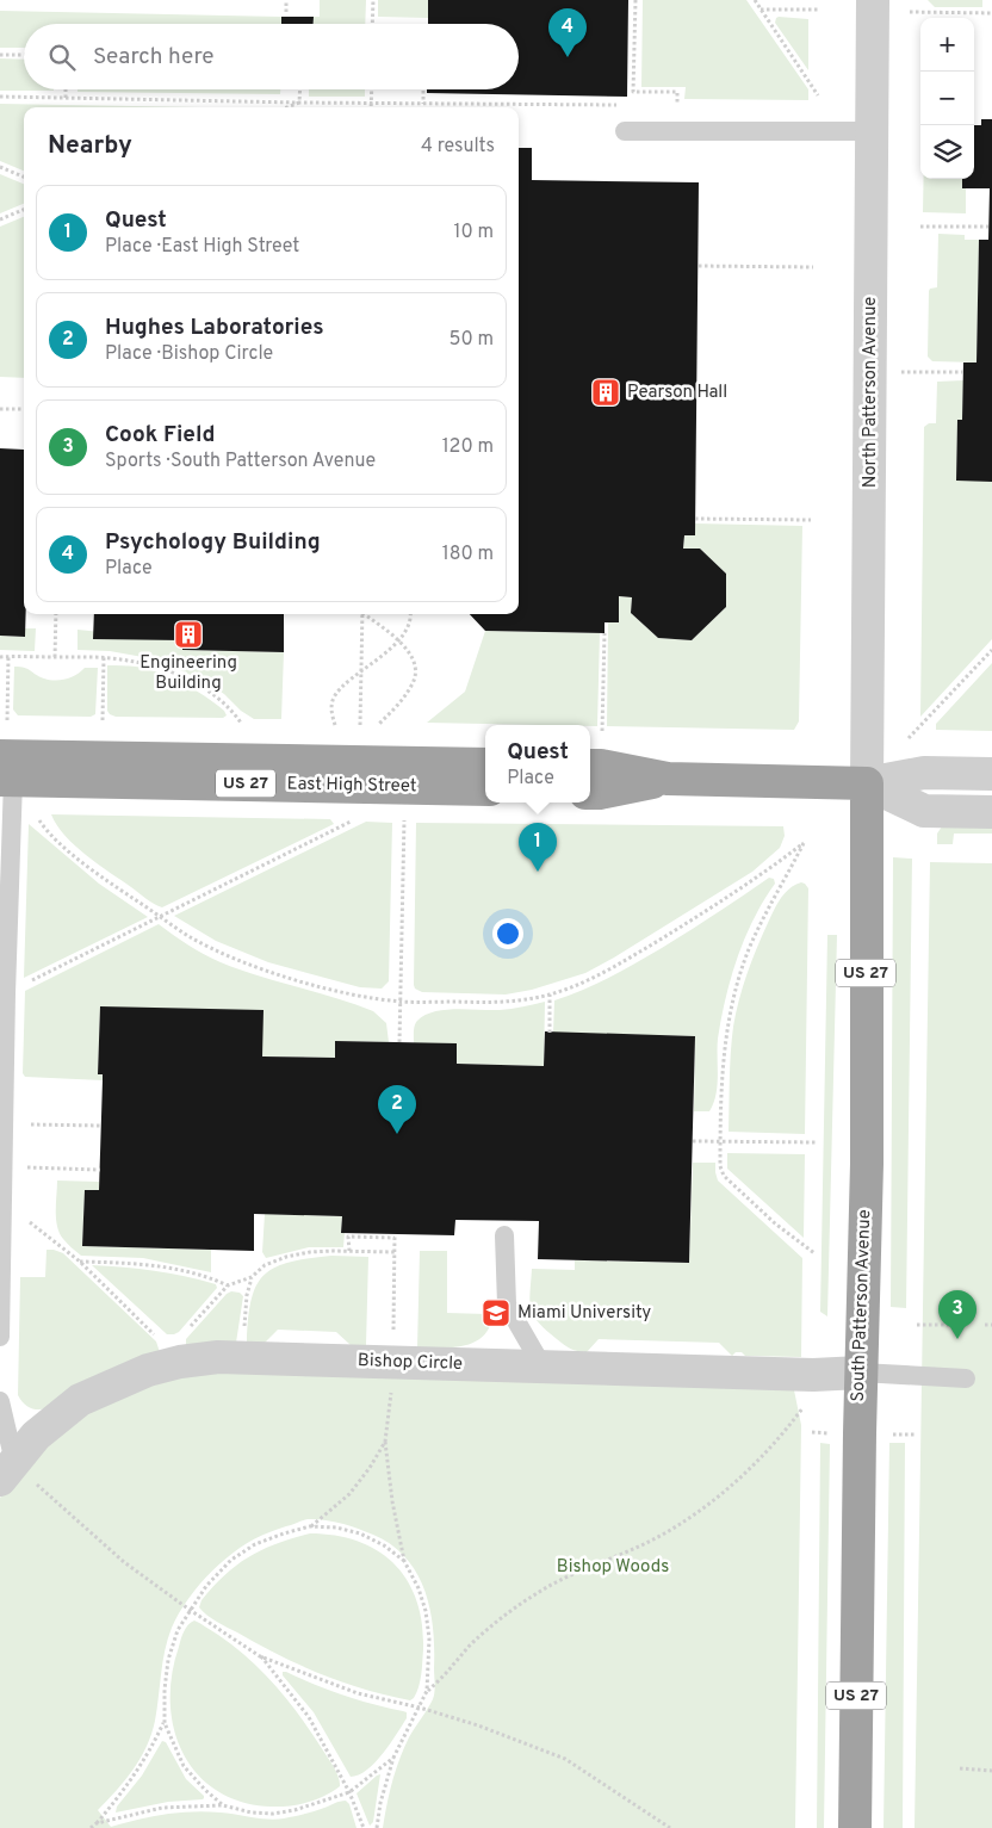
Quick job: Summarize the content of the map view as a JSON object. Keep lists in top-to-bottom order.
{
  "streets": {
    "highway": ["US 27", "East High Street", "South Patterson Avenue"],
    "street": ["North Patterson Avenue", "Bishop Circle"]
  },
  "crossings": [
    ["North Patterson Avenue", "South Patterson Avenue"],
    ["South Patterson Avenue", "Bishop Circle"]
  ],
  "parks": ["Bishop Woods"],
  "places": {
    "building": ["Pearson Hall", "Engineering Building"],
    "school or university": ["Miami University"]
  },
  "page": {
    "pins": [
      "4",
      "1",
      "2",
      "3"
    ],
    "map_buttons": ["+", "−"],
    "search": "Search here",
    "heading": ["Nearby", "4 results"],
    "list": [
      {
        "mark": "1",
        "name": "Quest",
        "note": "Place · East High Street",
        "value": "10 m"
      },
      {
        "mark": "2",
        "name": "Hughes Laboratories",
        "note": "Place · Bishop Circle",
        "value": "50 m"
      },
      {
        "mark": "3",
        "name": "Cook Field",
        "note": "Sports · South Patterson Avenue",
        "value": "120 m"
      },
      {
        "mark": "4",
        "name": "Psychology Building",
        "note": "Place",
        "value": "180 m"
      }
    ],
    "popup": ["Quest", "Place"]
  }
}
